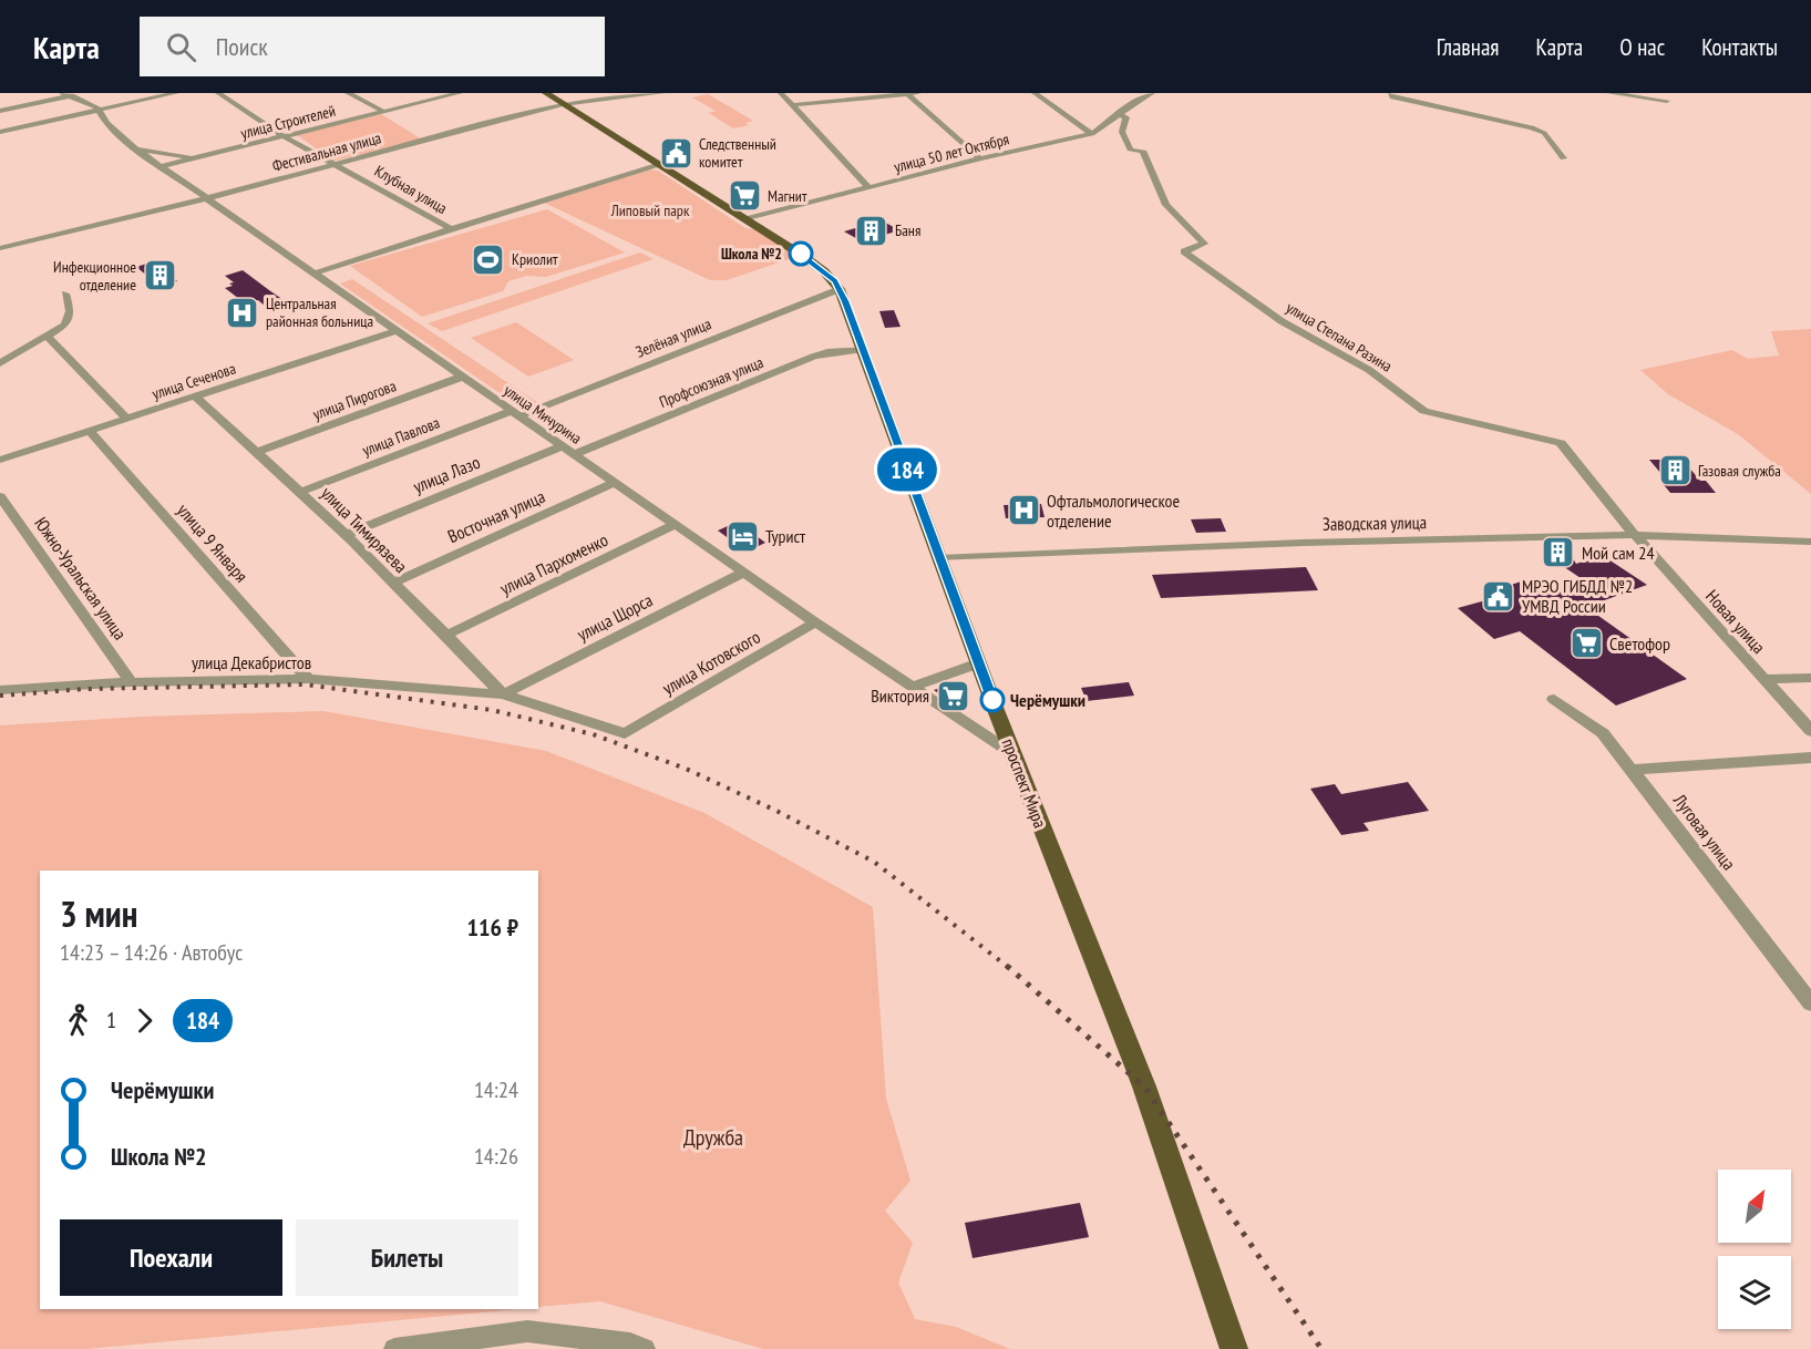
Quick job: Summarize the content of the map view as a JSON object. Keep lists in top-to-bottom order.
{
  "streets": {
    "main road": ["проспект Мира"],
    "street": [
      "улица Строителей",
      "Фестивальная улица",
      "улица 50 лет Октября",
      "Клубная улица",
      "улица Степана Разина",
      "Зелёная улица",
      "улица Сеченова",
      "Профсоюзная улица",
      "улица Пирогова",
      "улица Мичурина",
      "улица Павлова",
      "улица Лазо",
      "Восточная улица",
      "Заводская улица",
      "улица Тимирязева",
      "улица 9 Января",
      "улица Пархоменко",
      "Южно-Уральская улица",
      "улица Щорса",
      "Новая улица",
      "улица Декабристов",
      "улица Котовского",
      "Луговая улица"
    ]
  },
  "crossings": [
    ["улица Строителей", "Клубная улица"],
    ["улица Строителей", "улица Мичурина"],
    ["Фестивальная улица", "Клубная улица"],
    ["Фестивальная улица", "улица Мичурина"],
    ["Фестивальная улица", "проспект Мира"],
    ["улица 50 лет Октября", "улица Степана Разина"],
    ["улица 50 лет Октября", "проспект Мира"],
    ["Клубная улица", "улица Мичурина"],
    ["Клубная улица", "проспект Мира"],
    ["улица Степана Разина", "Заводская улица"],
    ["улица Степана Разина", "Новая улица"],
    ["Зелёная улица", "улица Мичурина"],
    ["Зелёная улица", "улица Павлова"],
    ["Зелёная улица", "проспект Мира"],
    ["улица Сеченова", "улица Мичурина"],
    ["улица Сеченова", "улица Тимирязева"],
    ["улица Сеченова", "улица 9 Января"],
    ["Профсоюзная улица", "улица Мичурина"],
    ["Профсоюзная улица", "проспект Мира"],
    ["улица Пирогова", "улица Мичурина"],
    ["улица Пирогова", "улица Тимирязева"],
    ["улица Мичурина", "улица Павлова"],
    ["улица Мичурина", "улица Лазо"],
    ["улица Мичурина", "Восточная улица"],
    ["улица Мичурина", "улица Пархоменко"],
    ["улица Мичурина", "улица Щорса"],
    ["улица Мичурина", "улица Котовского"],
    ["улица Мичурина", "проспект Мира"],
    ["улица Павлова", "улица Тимирязева"],
    ["улица Лазо", "улица Тимирязева"],
    ["Восточная улица", "улица Тимирязева"],
    ["Заводская улица", "Новая улица"],
    ["Заводская улица", "проспект Мира"],
    ["улица Тимирязева", "улица Пархоменко"],
    ["улица Тимирязева", "улица Щорса"],
    ["улица Тимирязева", "улица Декабристов"],
    ["улица 9 Января", "улица Декабристов"],
    ["Южно-Уральская улица", "улица Декабристов"],
    ["улица Щорса", "улица Декабристов"],
    ["улица Декабристов", "улица Котовского"]
  ],
  "parks": ["Липовый парк", "Дружба"],
  "places": {
    "public building": ["Следственный комитет", "МРЭО ГИБДД №2 УМВД России"],
    "supermarket": ["Магнит", "Светофор", "Виктория"],
    "building": [
      "Баня",
      "Инфекционное отделение",
      "Газовая служба",
      "Мой сам 24"
    ],
    "other": ["Школа №2", "Черёмушки"],
    "sports": ["Криолит"],
    "hospital": ["Центральная районная больница", "Офтальмологическое отделение"],
    "hotel": ["Турист"]
  },
  "lines": ["bus line 184"],
  "north": "top right",
  "page": {
    "header": "Карта",
    "search": "Поиск",
    "nav": [
      "Главная",
      "Карта",
      "О нас",
      "Контакты"
    ],
    "on_map": "184",
    "heading": ["3 мин", "14:23 – 14:26 · Автобус", "116 ₽"],
    "legs": ["1", "184"],
    "list": [
      {
        "name": "Черёмушки",
        "value": "14:24"
      },
      {
        "name": "Школа №2",
        "value": "14:26"
      }
    ],
    "buttons": ["Поехали", "Билеты"]
  }
}
